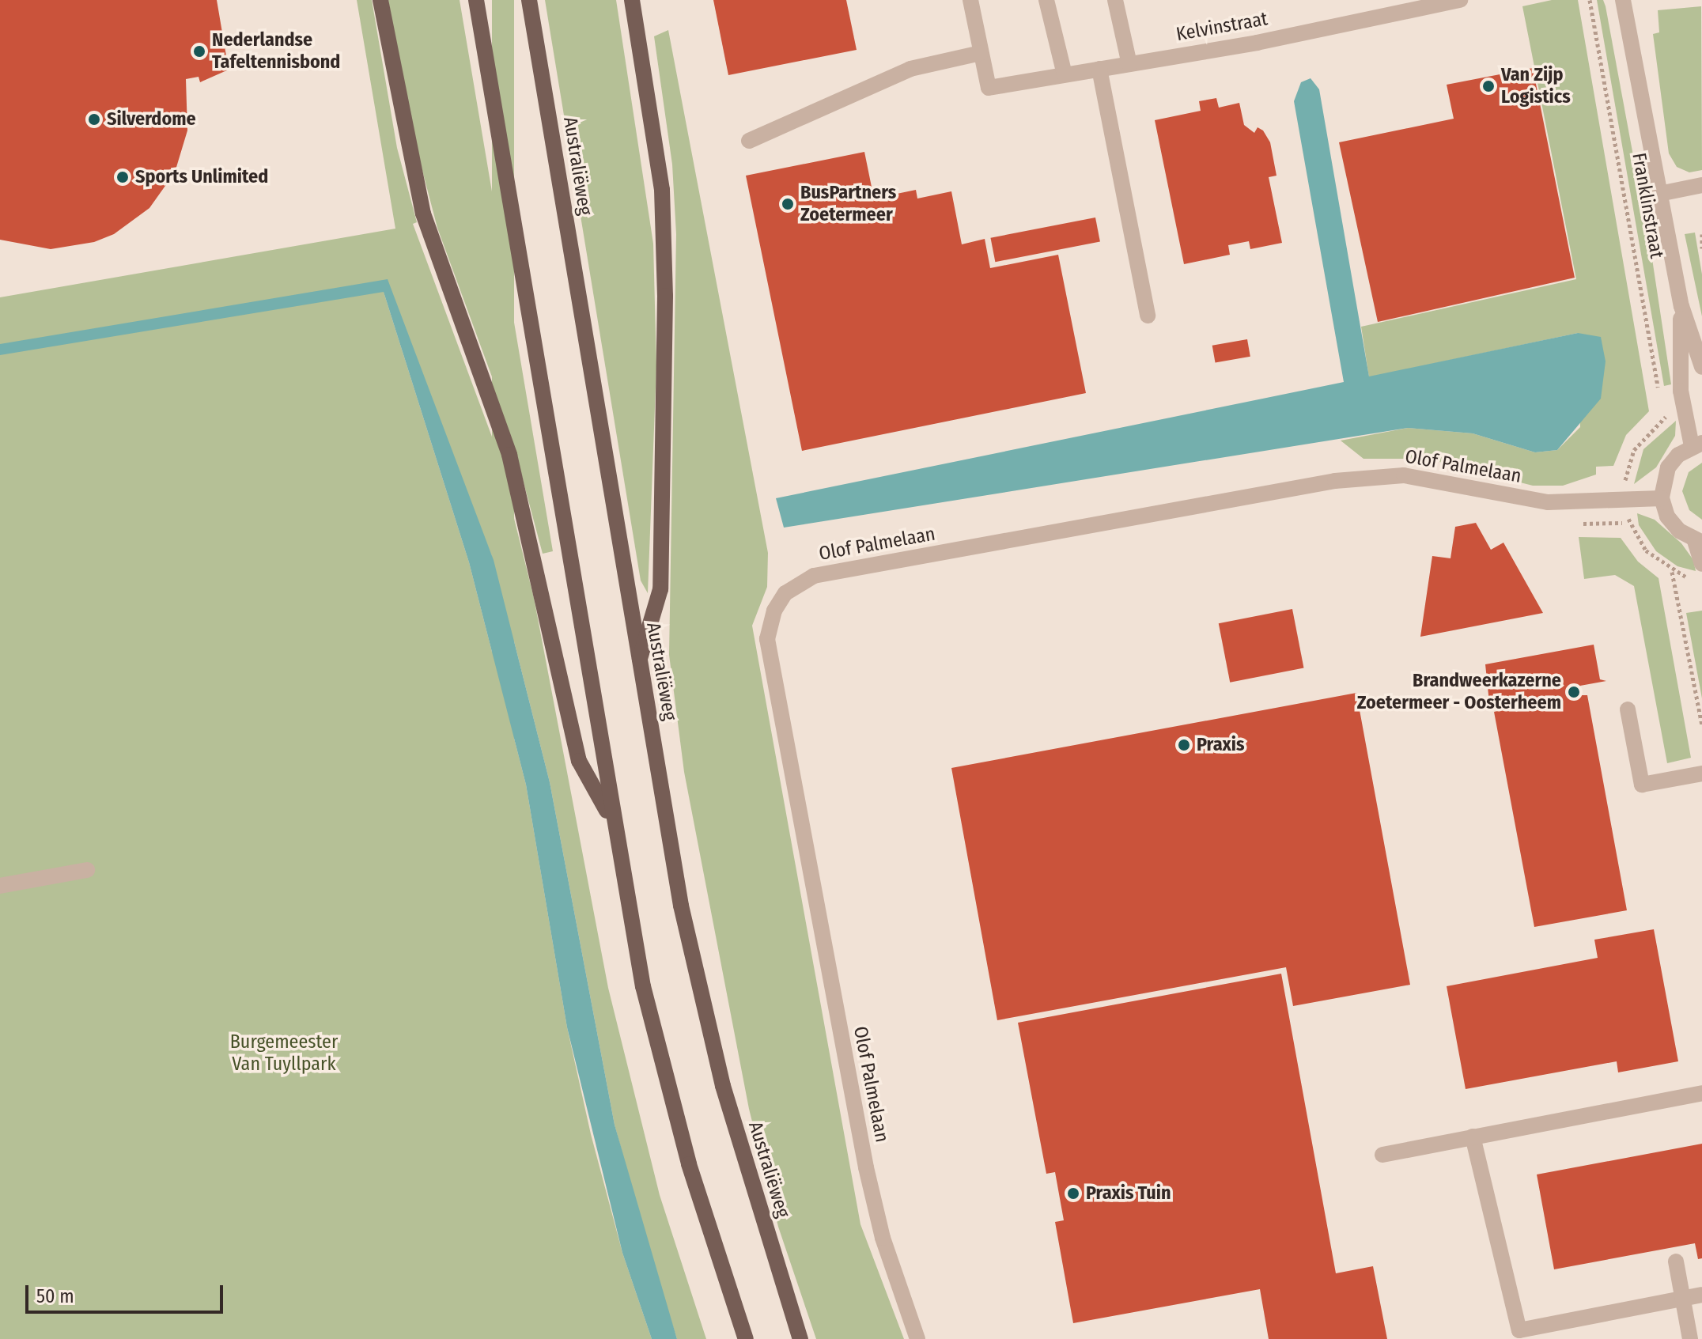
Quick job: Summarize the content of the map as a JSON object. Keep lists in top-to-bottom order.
{
  "streets": {
    "main road": ["Australiëweg"],
    "street": ["Kelvinstraat", "Franklinstraat", "Olof Palmelaan"]
  },
  "parks": ["Burgemeester Van Tuyllpark"],
  "places": [
    "Nederlandse Tafeltennisbond",
    "Van Zijp Logistics",
    "Silverdome",
    "Sports Unlimited",
    "BusPartners Zoetermeer",
    "Brandweerkazerne Zoetermeer - Oosterheem",
    "Praxis",
    "Praxis Tuin"
  ],
  "scale_bar": "50 m"
}
